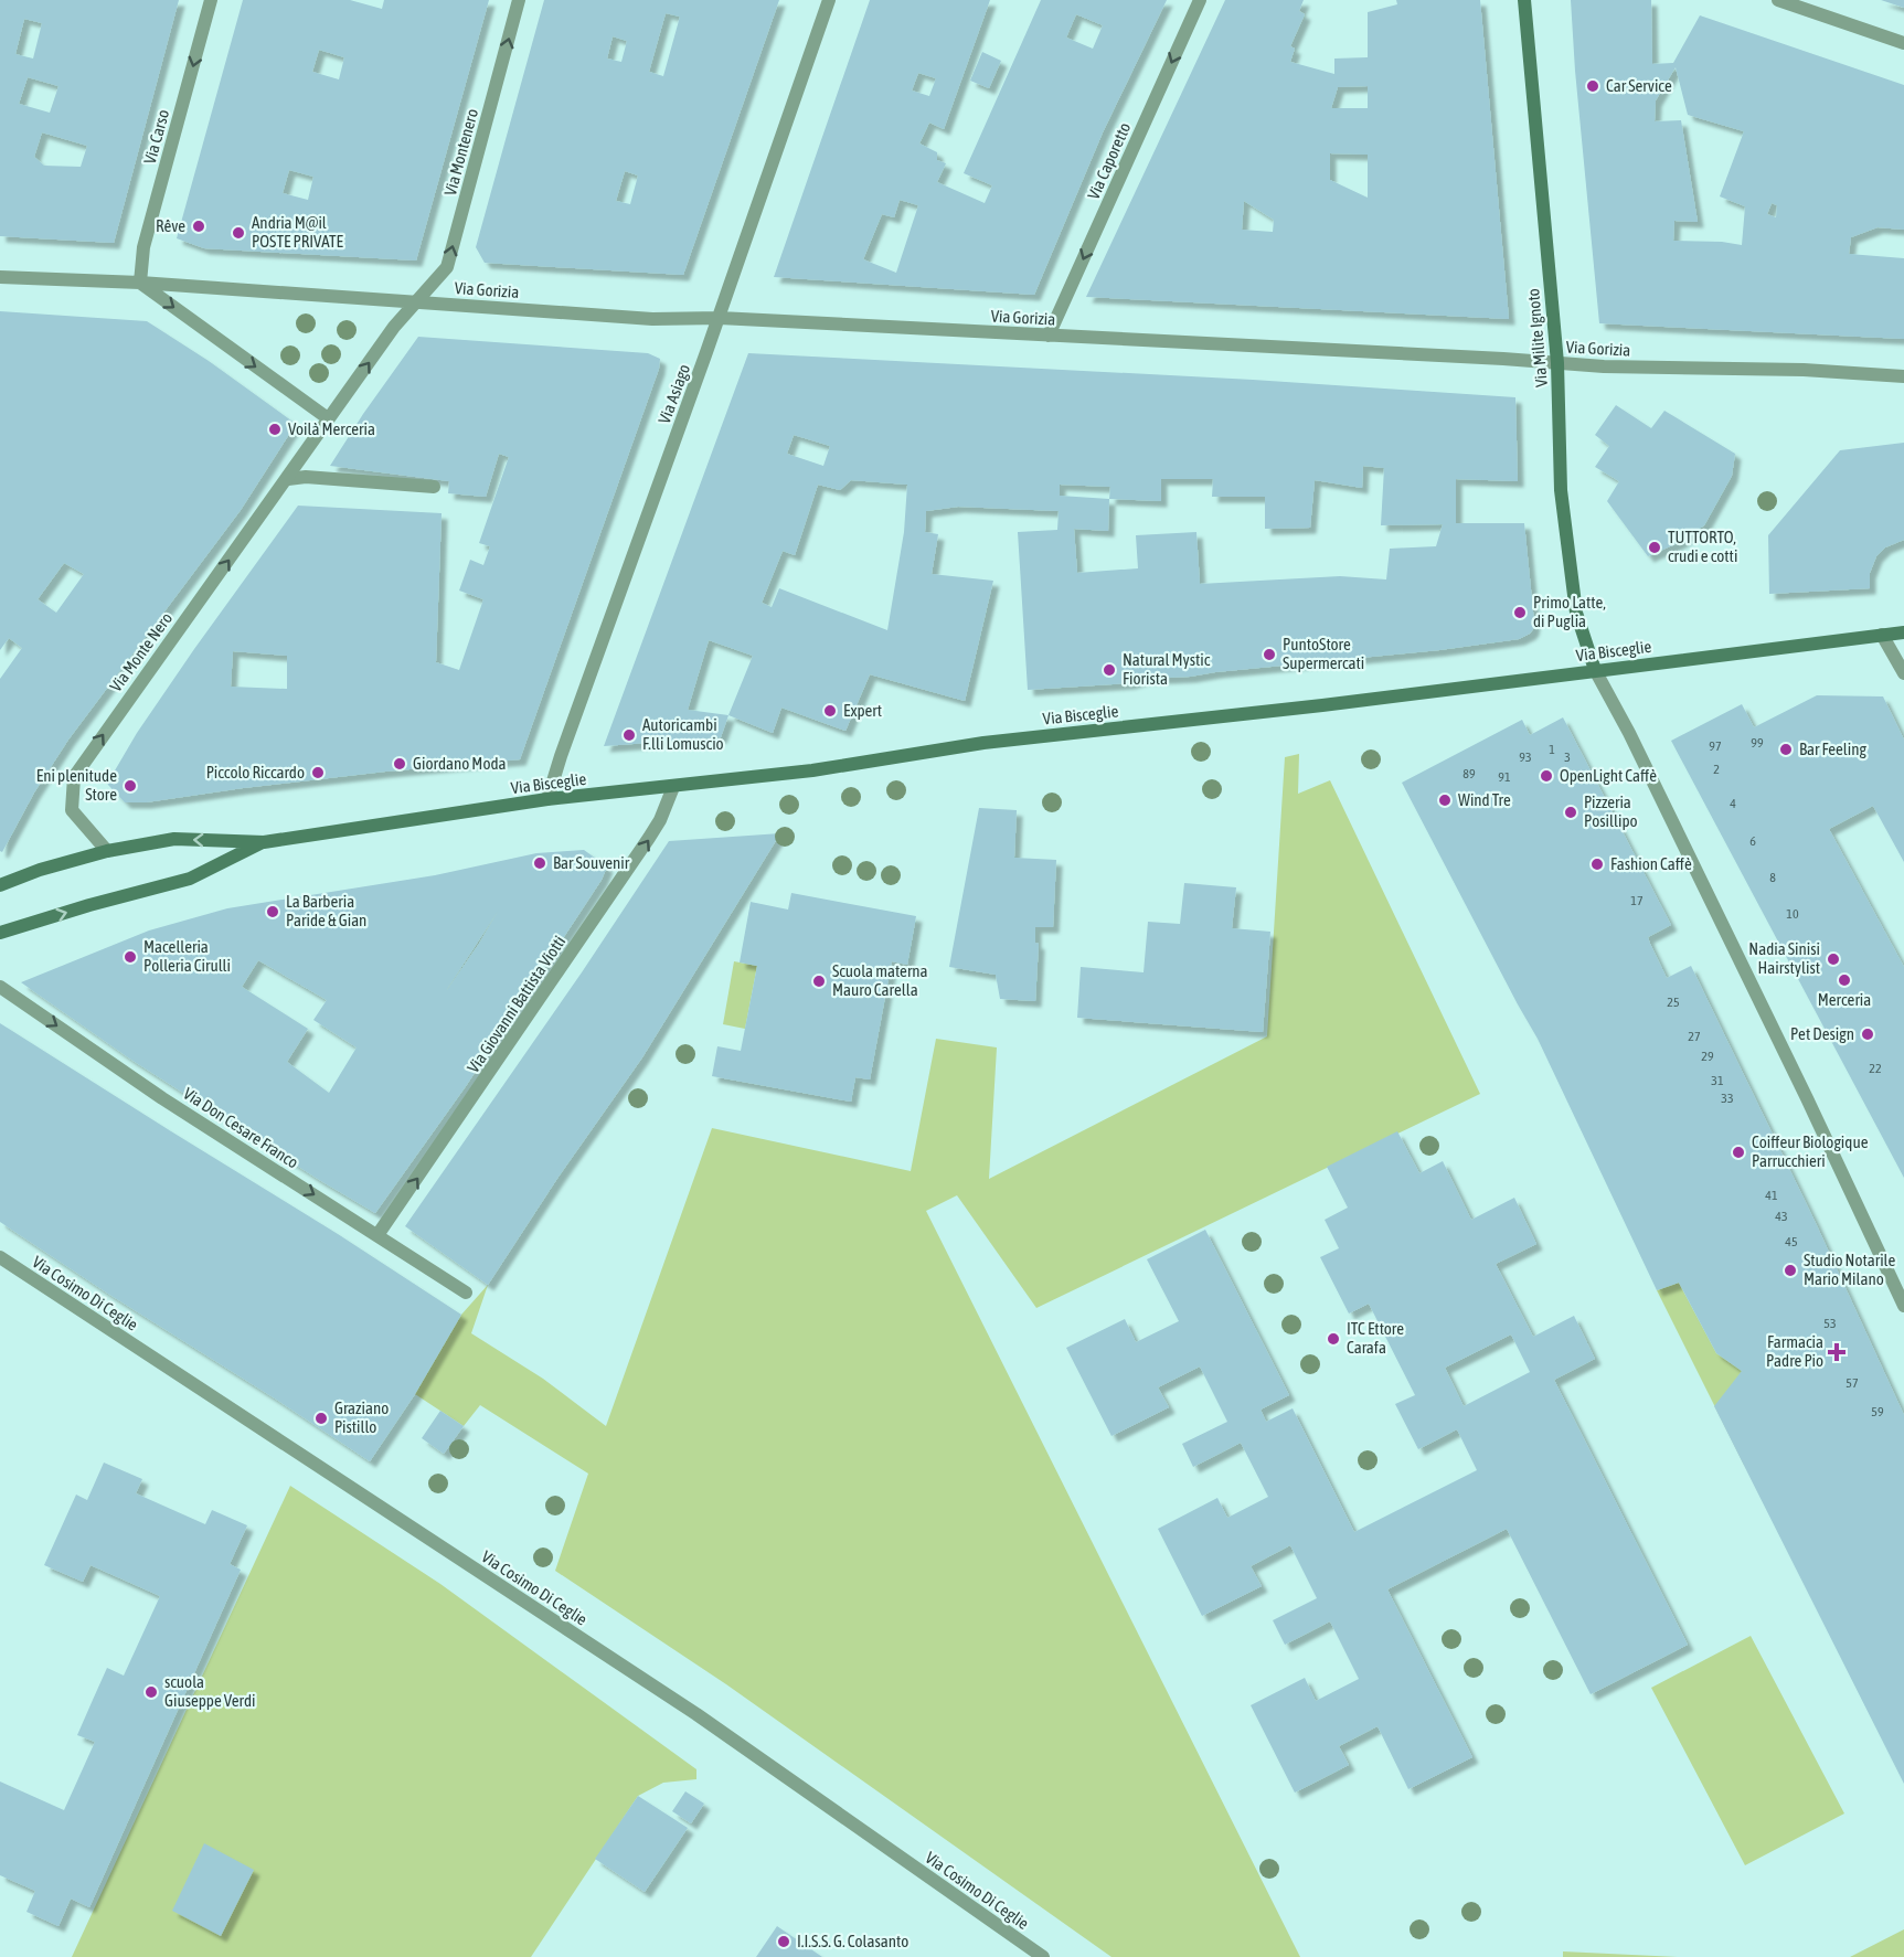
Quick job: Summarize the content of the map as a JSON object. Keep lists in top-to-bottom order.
{
  "streets": {
    "main road": ["Via Milite Ignoto", "Via Bisceglie"],
    "street": [
      "Via Carso",
      "Via Montenero",
      "Via Caporetto",
      "Via Gorizia",
      "Via Asiago",
      "Via Monte Nero",
      "Via Giovanni Battista Viotti",
      "Via Don Cesare Franco",
      "Via Cosimo Di Ceglie"
    ]
  },
  "crossings": [
    ["Via Carso", "Via Gorizia"],
    ["Via Montenero", "Via Gorizia"],
    ["Via Montenero", "Via Monte Nero"],
    ["Via Caporetto", "Via Gorizia"],
    ["Via Gorizia", "Via Milite Ignoto"],
    ["Via Gorizia", "Via Asiago"],
    ["Via Gorizia", "Via Monte Nero"],
    ["Via Milite Ignoto", "Via Bisceglie"],
    ["Via Asiago", "Via Bisceglie"],
    ["Via Bisceglie", "Via Monte Nero"],
    ["Via Bisceglie", "Via Giovanni Battista Viotti"],
    ["Via Giovanni Battista Viotti", "Via Don Cesare Franco"]
  ],
  "one_way": [
    "Via Carso",
    "Via Montenero",
    "Via Caporetto",
    "Via Monte Nero",
    "Via Giovanni Battista Viotti",
    "Via Don Cesare Franco"
  ],
  "places": {
    "other": [
      "Car Service",
      "Rêve",
      "Andria M@il POSTE PRIVATE",
      "Voilà Merceria",
      "TUTTORTO, crudi e cotti",
      "Primo Latte, di Puglia",
      "PuntoStore Supermercati",
      "Natural Mystic Fiorista",
      "Expert",
      "Autoricambi F.lli Lomuscio",
      "Bar Feeling",
      "Giordano Moda",
      "Piccolo Riccardo",
      "OpenLight Caffè",
      "Eni plenitude Store",
      "Wind Tre",
      "Pizzeria Posillipo",
      "Bar Souvenir",
      "Fashion Caffè",
      "La Barberia Paride & Gian",
      "Macelleria Polleria Cirulli",
      "Nadia Sinisi Hairstylist",
      "Merceria",
      "Scuola materna Mauro Carella",
      "Pet Design",
      "Coiffeur Biologique Parrucchieri",
      "Studio Notarile Mario Milano",
      "ITC Ettore Carafa",
      "Graziano Pistillo",
      "scuola Giuseppe Verdi",
      "I.I.S.S. G. Colasanto"
    ],
    "health": ["Farmacia Padre Pio"]
  },
  "house_numbers": [
    "99",
    "97",
    "1",
    "93",
    "3",
    "2",
    "89",
    "91",
    "4",
    "6",
    "8",
    "17",
    "10",
    "25",
    "27",
    "29",
    "22",
    "31",
    "33",
    "41",
    "43",
    "45",
    "53",
    "57",
    "59"
  ]
}
